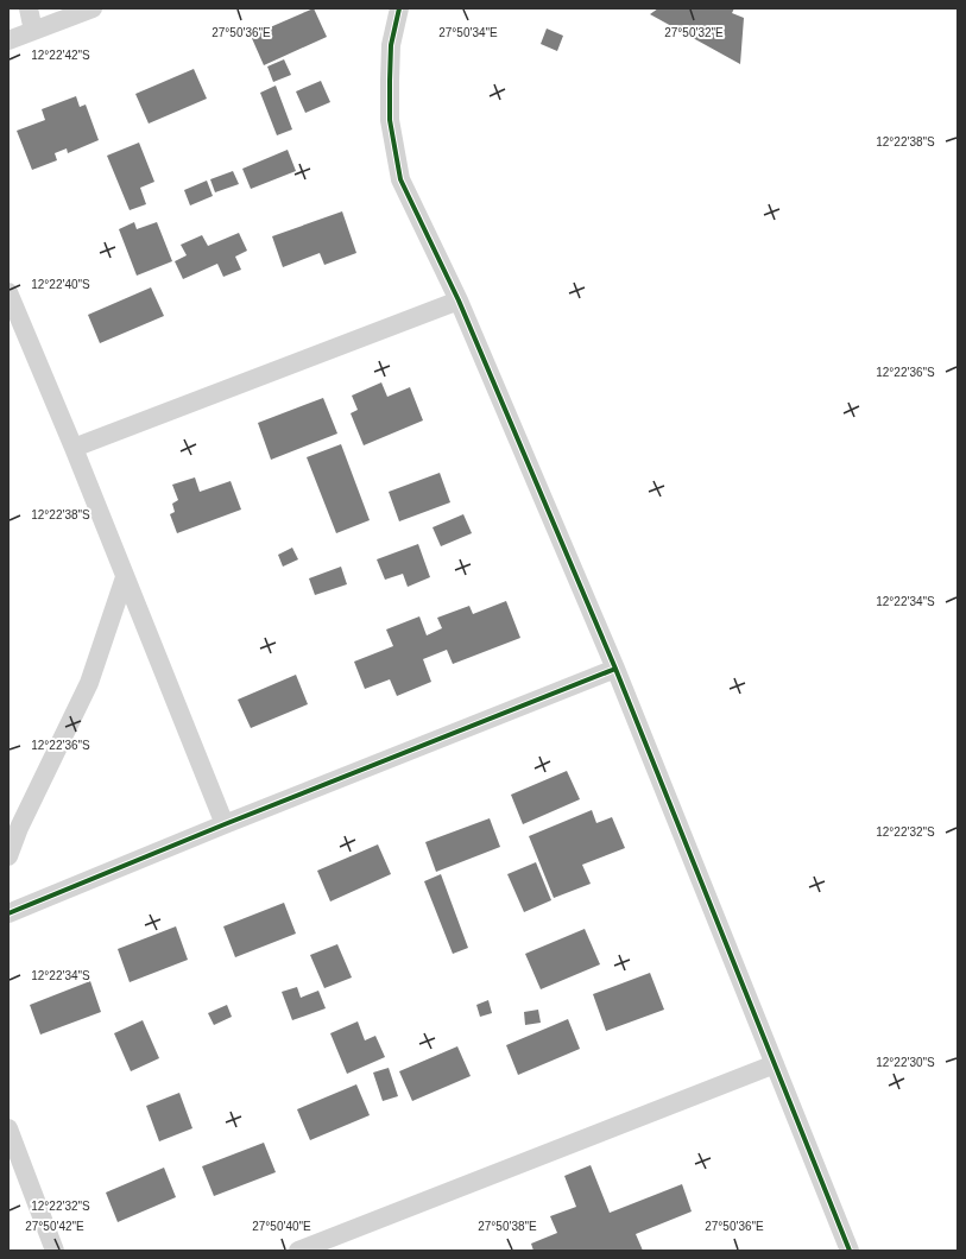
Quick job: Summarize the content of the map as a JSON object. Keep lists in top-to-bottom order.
{
  "coordinates": [
    "27°50'36\"E",
    "27°50'34\"E",
    "27°50'32\"E",
    "12°22'42\"S",
    "12°22'38\"S",
    "12°22'40\"S",
    "12°22'36\"S",
    "12°22'34\"S",
    "12°22'32\"S",
    "12°22'30\"S",
    "27°50'42\"E",
    "27°50'40\"E",
    "27°50'38\"E"
  ]
}
